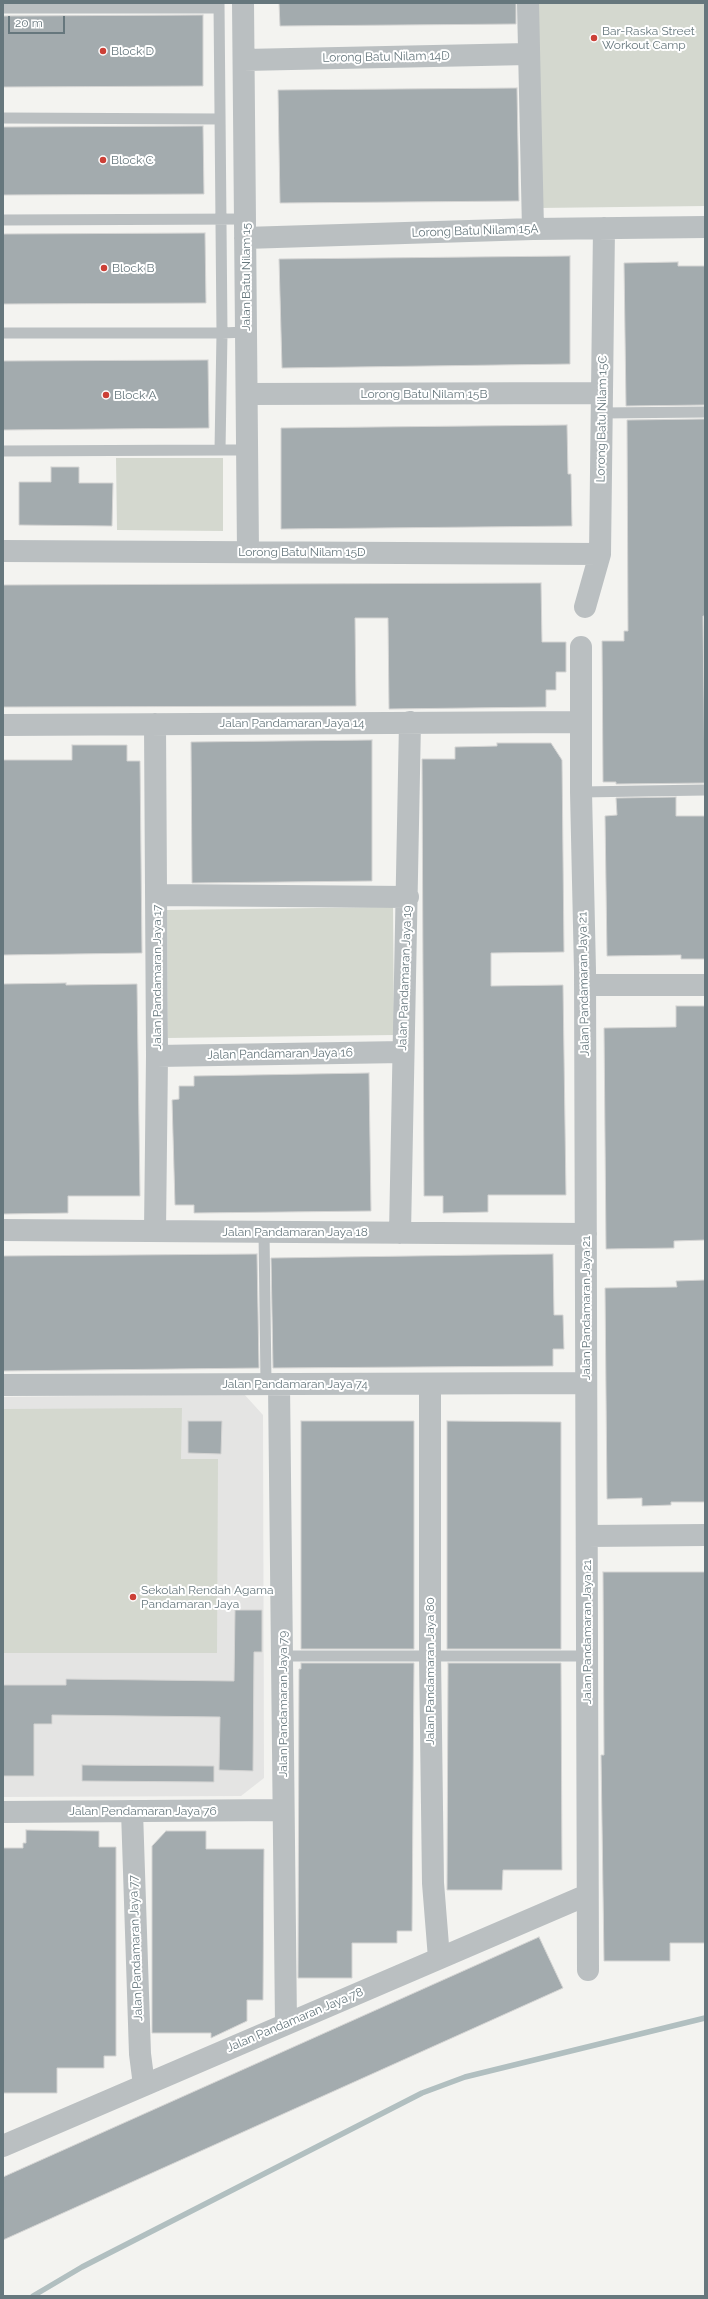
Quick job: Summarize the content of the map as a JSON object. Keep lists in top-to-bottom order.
{
  "streets": {
    "street": [
      "Lorong Batu Nilam 14D",
      "Lorong Batu Nilam 15A",
      "Jalan Batu Nilam 15",
      "Lorong Batu Nilam 15B",
      "Lorong Batu Nilam 15C",
      "Lorong Batu Nilam 15D",
      "Jalan Pandamaran Jaya 14",
      "Jalan Pandamaran Jaya 17",
      "Jalan Pandamaran Jaya 19",
      "Jalan Pandamaran Jaya 21",
      "Jalan Pandamaran Jaya 16",
      "Jalan Pandamaran Jaya 18",
      "Jalan Pandamaran Jaya 74",
      "Jalan Pandamaran Jaya 80",
      "Jalan Pandamaran Jaya 79",
      "Jalan Pendamaran Jaya 76",
      "Jalan Pandamaran Jaya 77",
      "Jalan Pandamaran Jaya 78"
    ]
  },
  "crossings": [
    ["Lorong Batu Nilam 14D", "Jalan Batu Nilam 15"],
    ["Lorong Batu Nilam 15A", "Jalan Batu Nilam 15"],
    ["Lorong Batu Nilam 15A", "Lorong Batu Nilam 15C"],
    ["Jalan Batu Nilam 15", "Lorong Batu Nilam 15B"],
    ["Jalan Batu Nilam 15", "Lorong Batu Nilam 15D"],
    ["Lorong Batu Nilam 15B", "Lorong Batu Nilam 15C"],
    ["Lorong Batu Nilam 15C", "Lorong Batu Nilam 15D"],
    ["Jalan Pandamaran Jaya 14", "Jalan Pandamaran Jaya 17"],
    ["Jalan Pandamaran Jaya 14", "Jalan Pandamaran Jaya 19"],
    ["Jalan Pandamaran Jaya 14", "Jalan Pandamaran Jaya 21"],
    ["Jalan Pandamaran Jaya 17", "Jalan Pandamaran Jaya 16"],
    ["Jalan Pandamaran Jaya 17", "Jalan Pandamaran Jaya 18"],
    ["Jalan Pandamaran Jaya 19", "Jalan Pandamaran Jaya 16"],
    ["Jalan Pandamaran Jaya 19", "Jalan Pandamaran Jaya 18"],
    ["Jalan Pandamaran Jaya 21", "Jalan Pandamaran Jaya 18"],
    ["Jalan Pandamaran Jaya 21", "Jalan Pandamaran Jaya 74"],
    ["Jalan Pandamaran Jaya 21", "Jalan Pandamaran Jaya 78"],
    ["Jalan Pandamaran Jaya 74", "Jalan Pandamaran Jaya 80"],
    ["Jalan Pandamaran Jaya 74", "Jalan Pandamaran Jaya 79"],
    ["Jalan Pandamaran Jaya 80", "Jalan Pandamaran Jaya 78"],
    ["Jalan Pandamaran Jaya 79", "Jalan Pendamaran Jaya 76"],
    ["Jalan Pandamaran Jaya 79", "Jalan Pandamaran Jaya 78"],
    ["Jalan Pendamaran Jaya 76", "Jalan Pandamaran Jaya 77"],
    ["Jalan Pandamaran Jaya 77", "Jalan Pandamaran Jaya 78"]
  ],
  "places": [
    "Bar-Raska Street Workout Camp",
    "Block D",
    "Block C",
    "Block B",
    "Block A",
    "Sekolah Rendah Agama Pandamaran Jaya"
  ],
  "scale_bar": "20 m"
}
